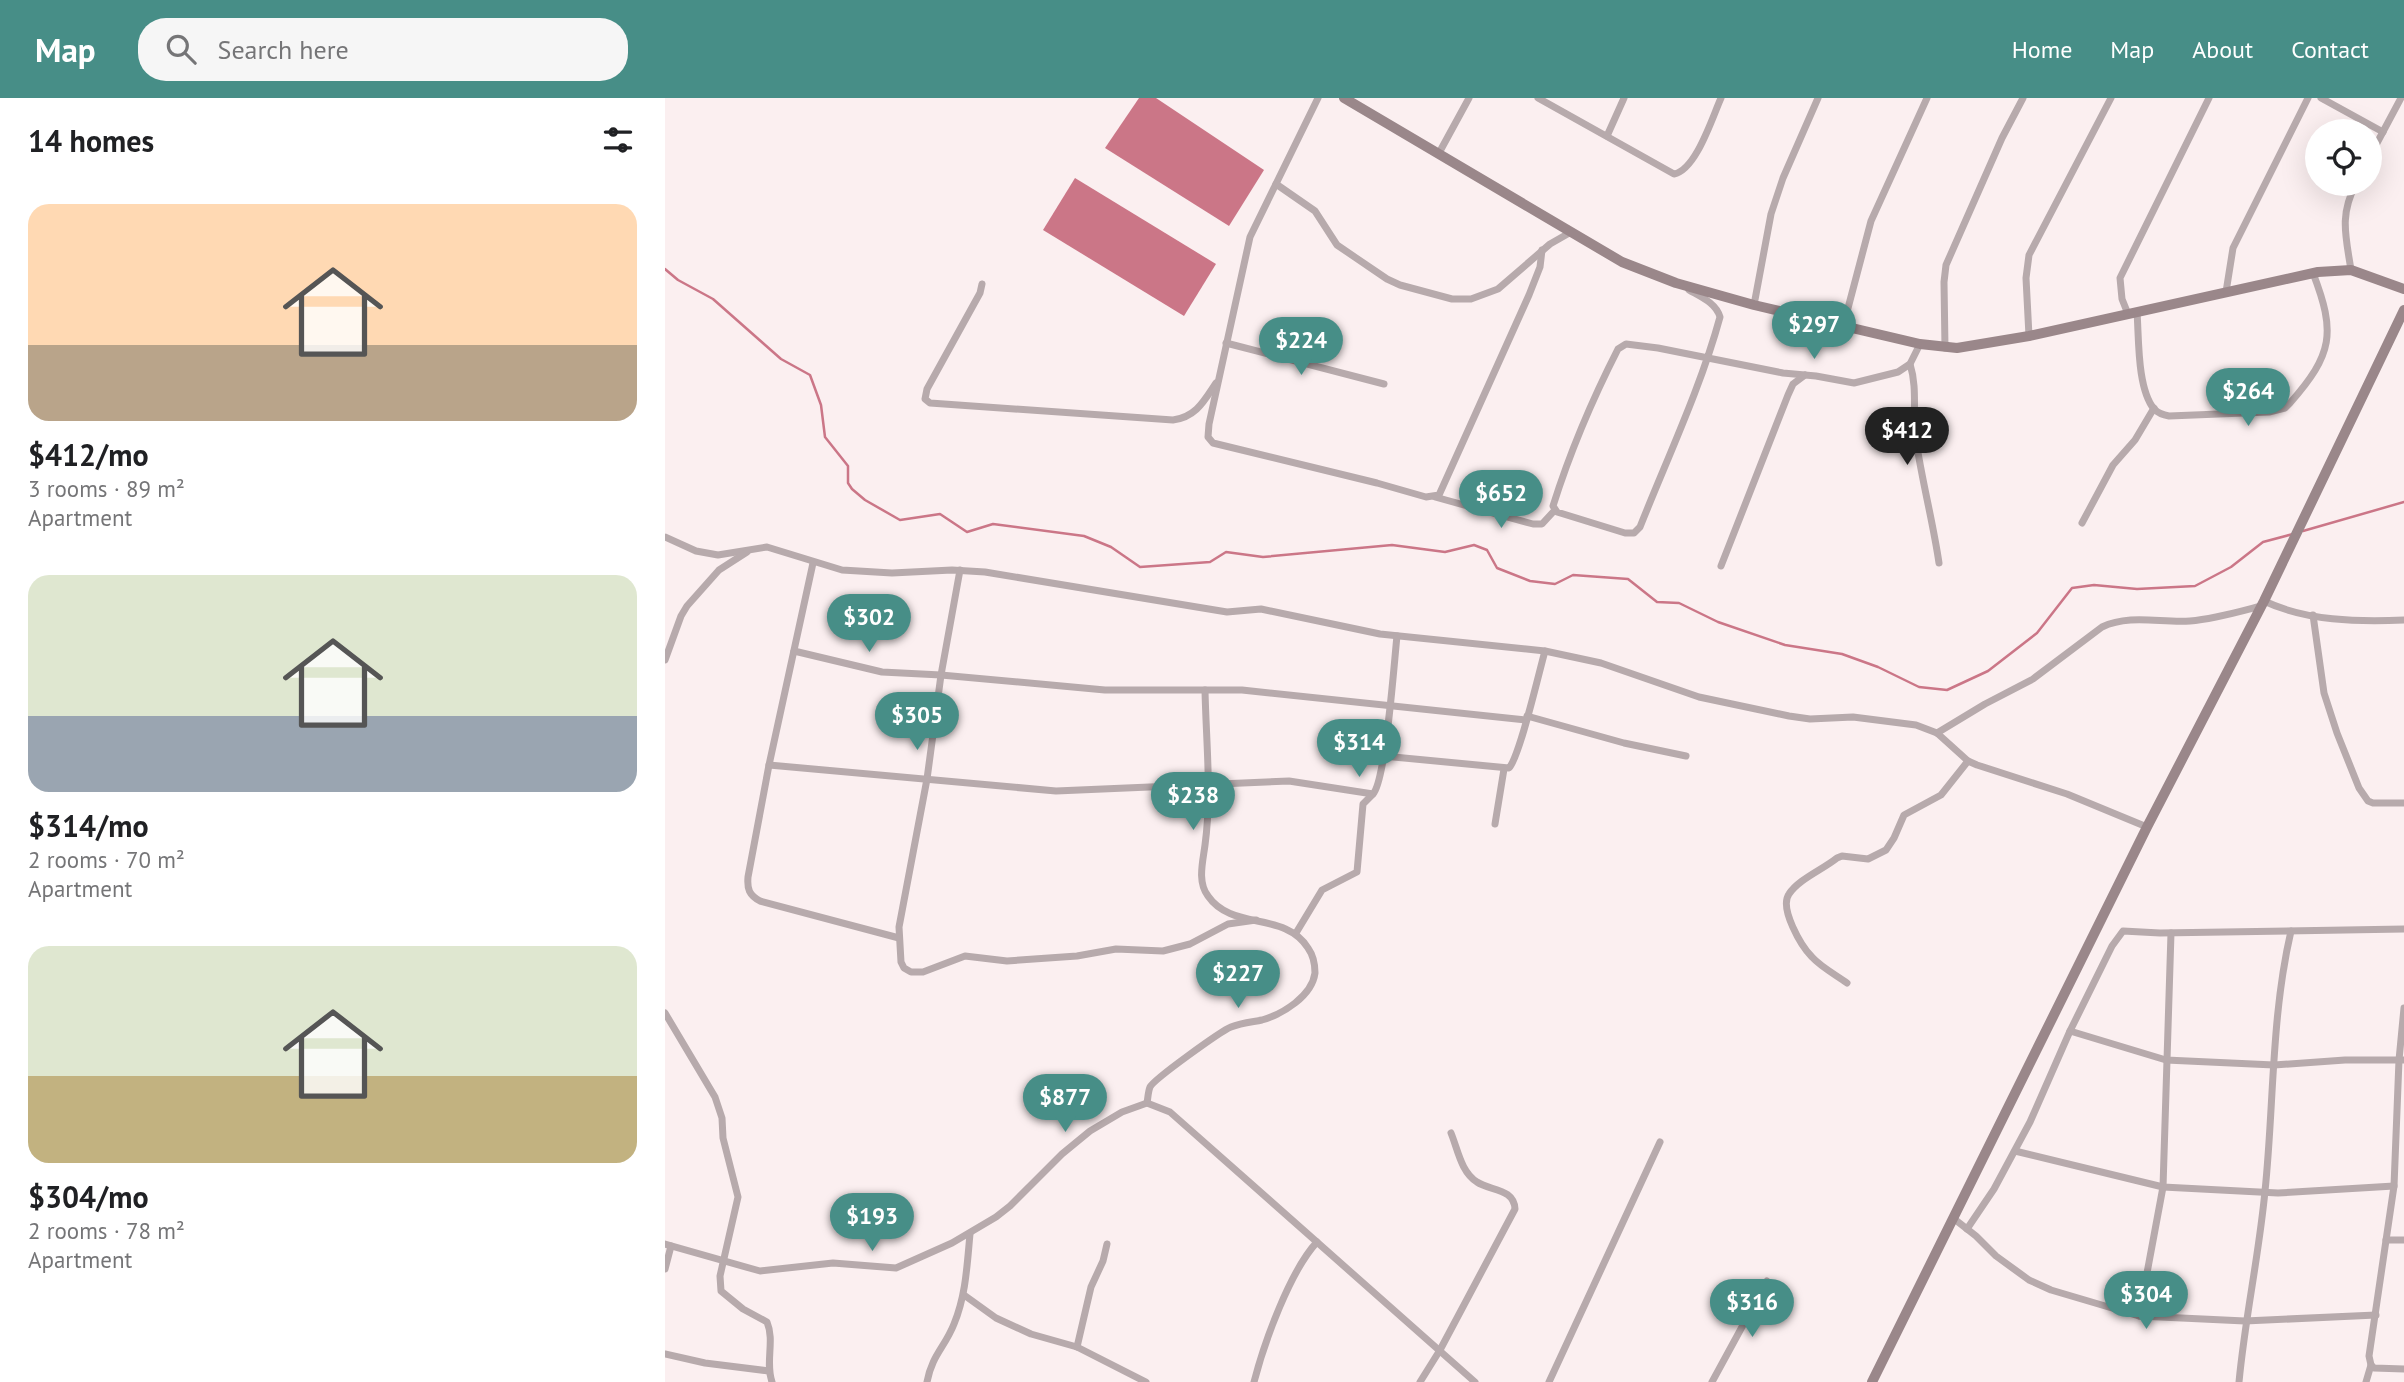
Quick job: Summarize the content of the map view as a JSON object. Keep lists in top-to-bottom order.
{
  "page": {
    "header": "Map",
    "search": "Search here",
    "nav": [
      "Home",
      "Map",
      "About",
      "Contact"
    ],
    "heading": "14 homes",
    "list": [
      {
        "name": "$412/mo",
        "note": "3 rooms · 89 m² · Apartment"
      },
      {
        "name": "$314/mo",
        "note": "2 rooms · 70 m² · Apartment"
      },
      {
        "name": "$304/mo",
        "note": "2 rooms · 78 m² · Apartment"
      }
    ],
    "price": [
      "$297",
      "$224",
      "$264",
      "$412",
      "$652",
      "$302",
      "$305",
      "$314",
      "$238",
      "$227",
      "$877",
      "$193",
      "$304",
      "$316"
    ]
  }
}
